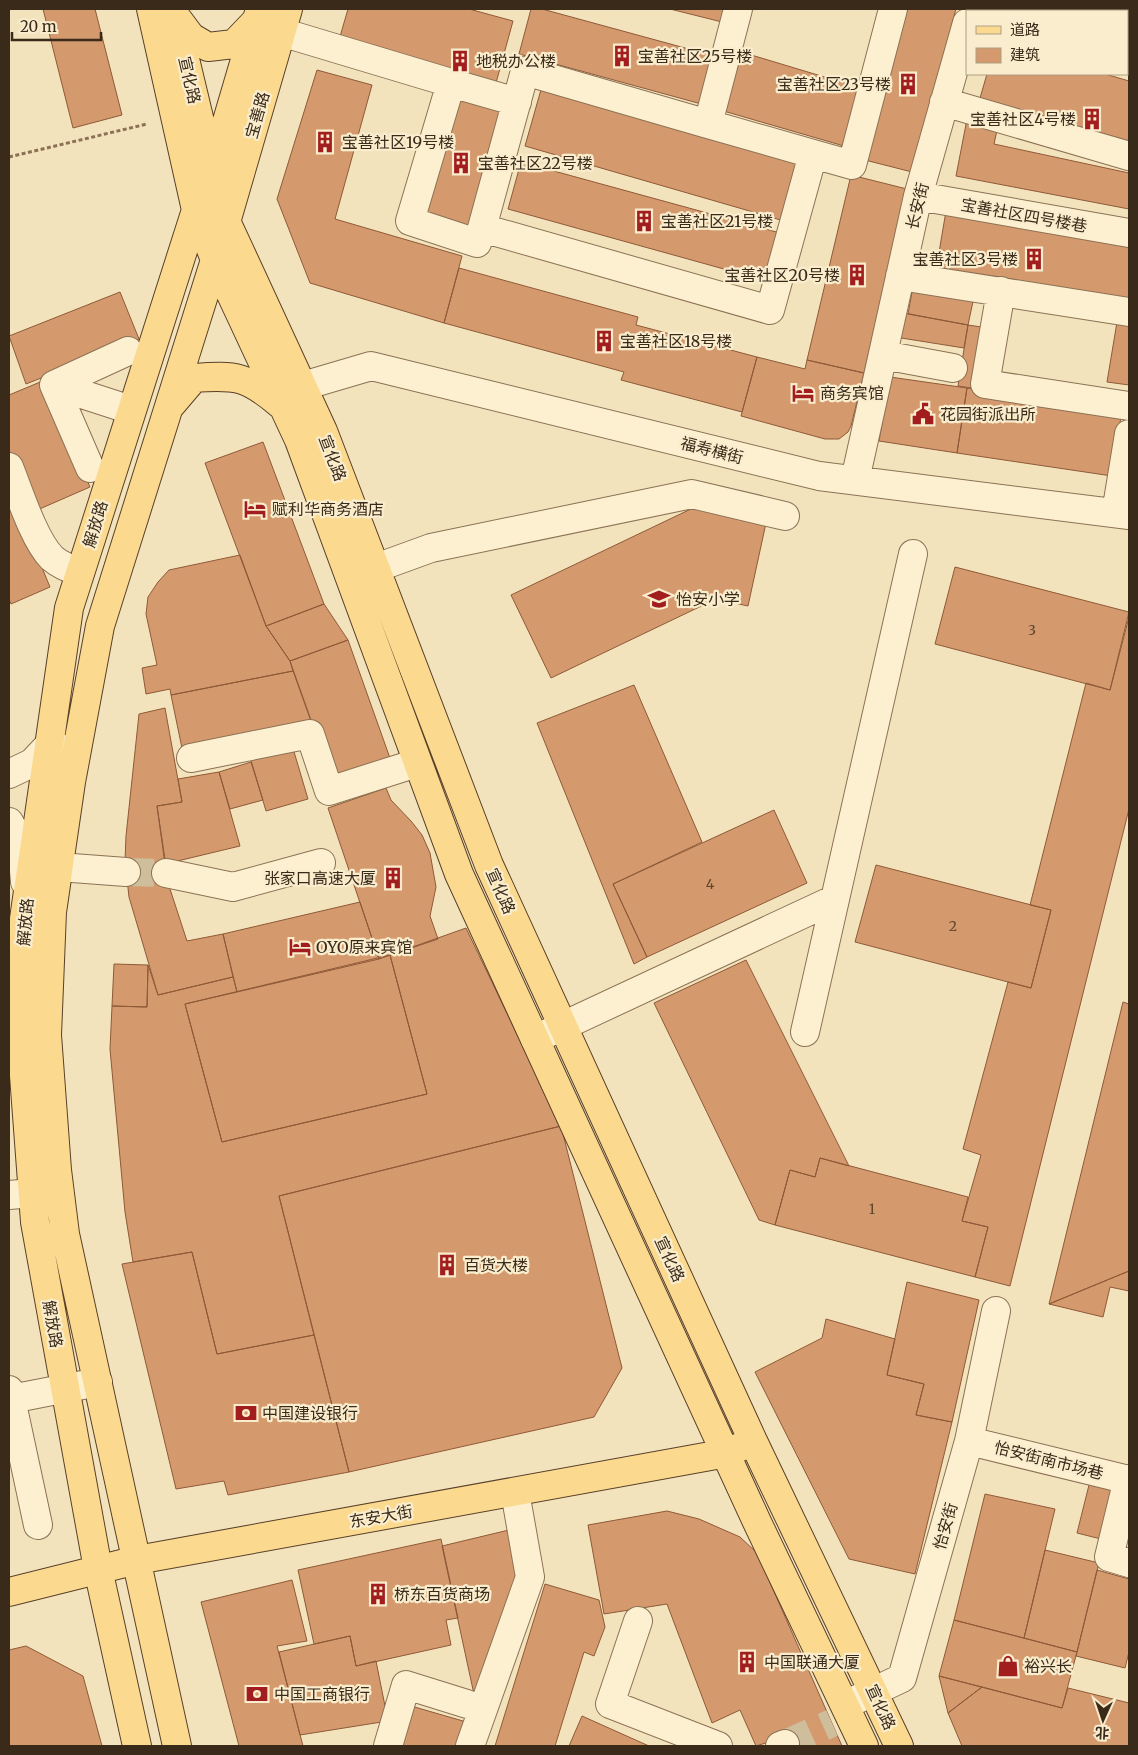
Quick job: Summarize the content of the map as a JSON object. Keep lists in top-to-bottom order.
{
  "streets": {
    "main road": [
      "宣化路",
      "宝善路",
      "解放路",
      "东安大街"
    ],
    "street": [
      "长安街",
      "宝善社区四号楼巷",
      "福寿横街",
      "怡安街南市场巷",
      "怡安街"
    ]
  },
  "crossings": [
    ["宣化路", "宝善路"],
    ["宣化路", "福寿横街"],
    ["宣化路", "解放路"],
    ["宣化路", "东安大街"],
    ["宣化路", "怡安街"],
    ["宝善路", "解放路"],
    ["长安街", "宝善社区四号楼巷"],
    ["长安街", "福寿横街"],
    ["解放路", "东安大街"],
    ["怡安街南市场巷", "怡安街"]
  ],
  "places": {
    "building": [
      "宝善社区25号楼",
      "地税办公楼",
      "宝善社区23号楼",
      "宝善社区4号楼",
      "宝善社区19号楼",
      "宝善社区22号楼",
      "宝善社区21号楼",
      "宝善社区3号楼",
      "宝善社区20号楼",
      "宝善社区18号楼",
      "张家口高速大厦",
      "百货大楼",
      "桥东百货商场",
      "中国联通大厦"
    ],
    "hotel": ["商务宾馆", "赋利华商务酒店", "OYO原来宾馆"],
    "public building": ["花园街派出所"],
    "school or university": ["怡安小学"],
    "bank": ["中国建设银行", "中国工商银行"],
    "shop": ["裕兴长"]
  },
  "house_numbers": [
    "3",
    "4",
    "2",
    "1"
  ],
  "legend": ["道路", "建筑"],
  "scale_bar": "20 m",
  "north": "bottom"
}
